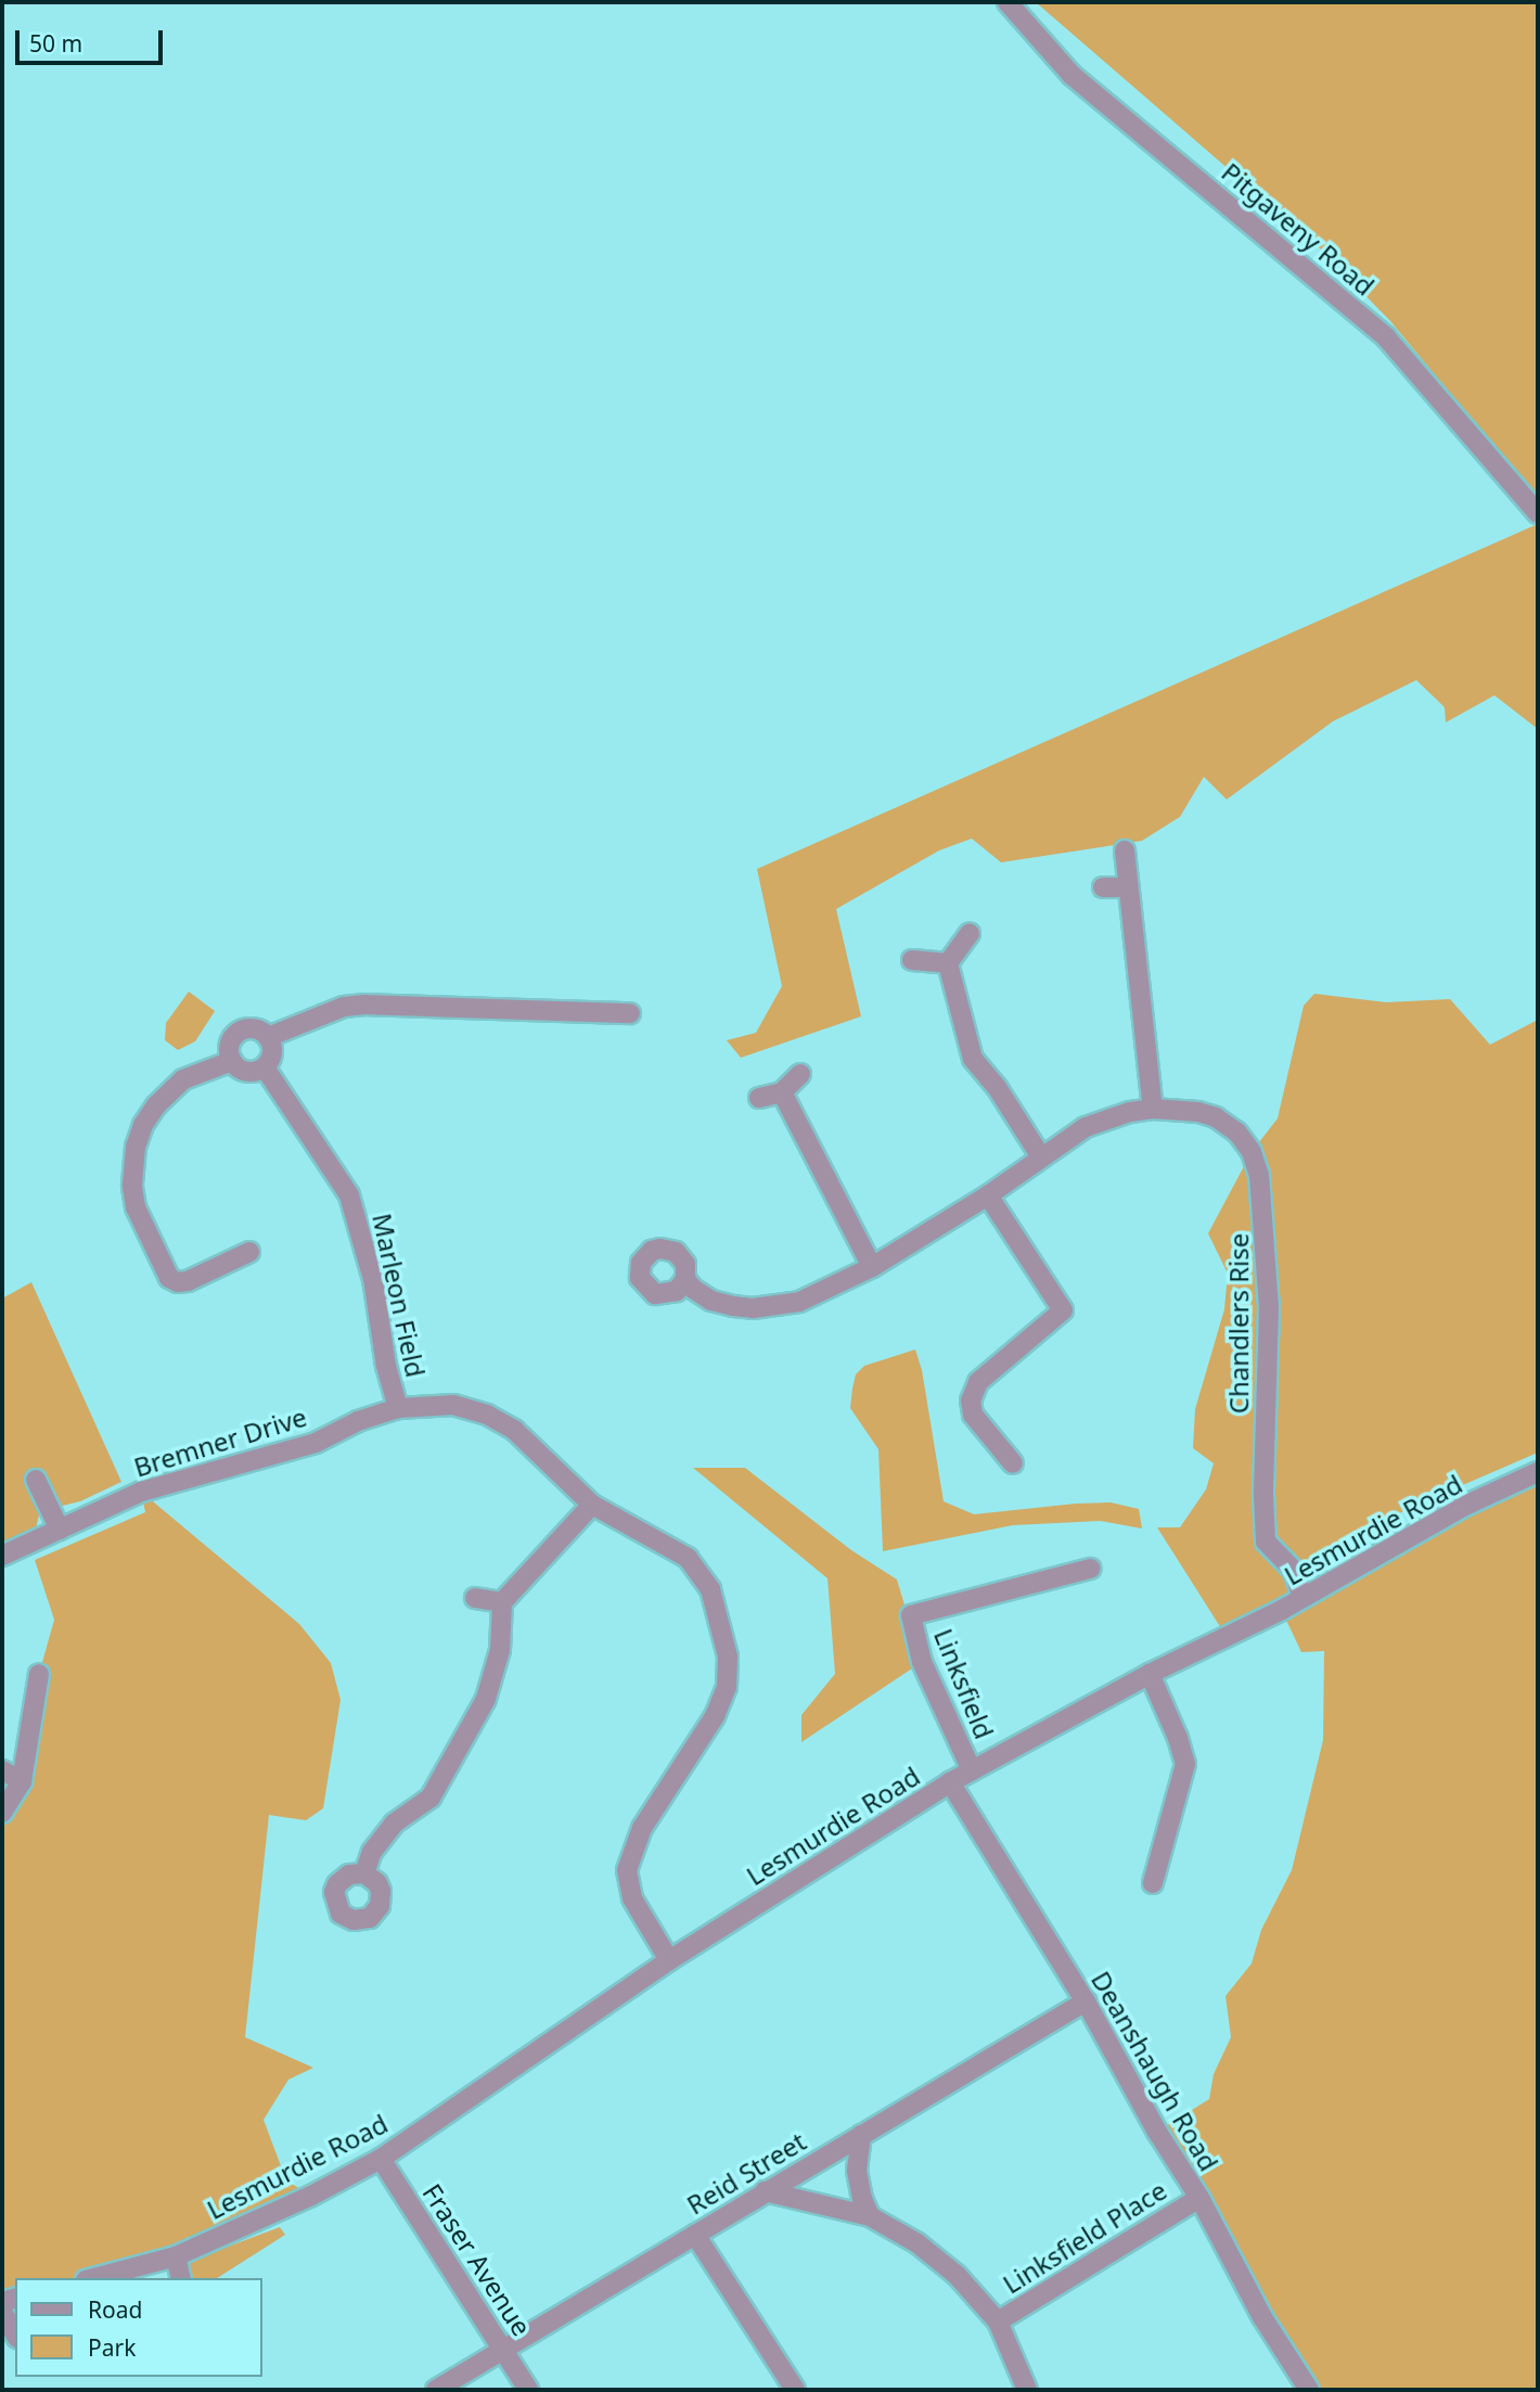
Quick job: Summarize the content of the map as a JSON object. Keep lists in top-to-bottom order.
{
  "streets": {
    "street": [
      "Pitgaveny Road",
      "Marleon Field",
      "Chandlers Rise",
      "Bremner Drive",
      "Lesmurdie Road",
      "Linksfield",
      "Deanshaugh Road",
      "Reid Street",
      "Linksfield Place",
      "Fraser Avenue"
    ]
  },
  "crossings": [
    ["Marleon Field", "Bremner Drive"],
    ["Marleon Field", "Lesmurdie Road"],
    ["Chandlers Rise", "Lesmurdie Road"],
    ["Lesmurdie Road", "Linksfield"],
    ["Lesmurdie Road", "Deanshaugh Road"],
    ["Lesmurdie Road", "Fraser Avenue"],
    ["Deanshaugh Road", "Reid Street"],
    ["Deanshaugh Road", "Linksfield Place"],
    ["Reid Street", "Fraser Avenue"]
  ],
  "legend": ["Road", "Park"],
  "scale_bar": "50 m"
}
